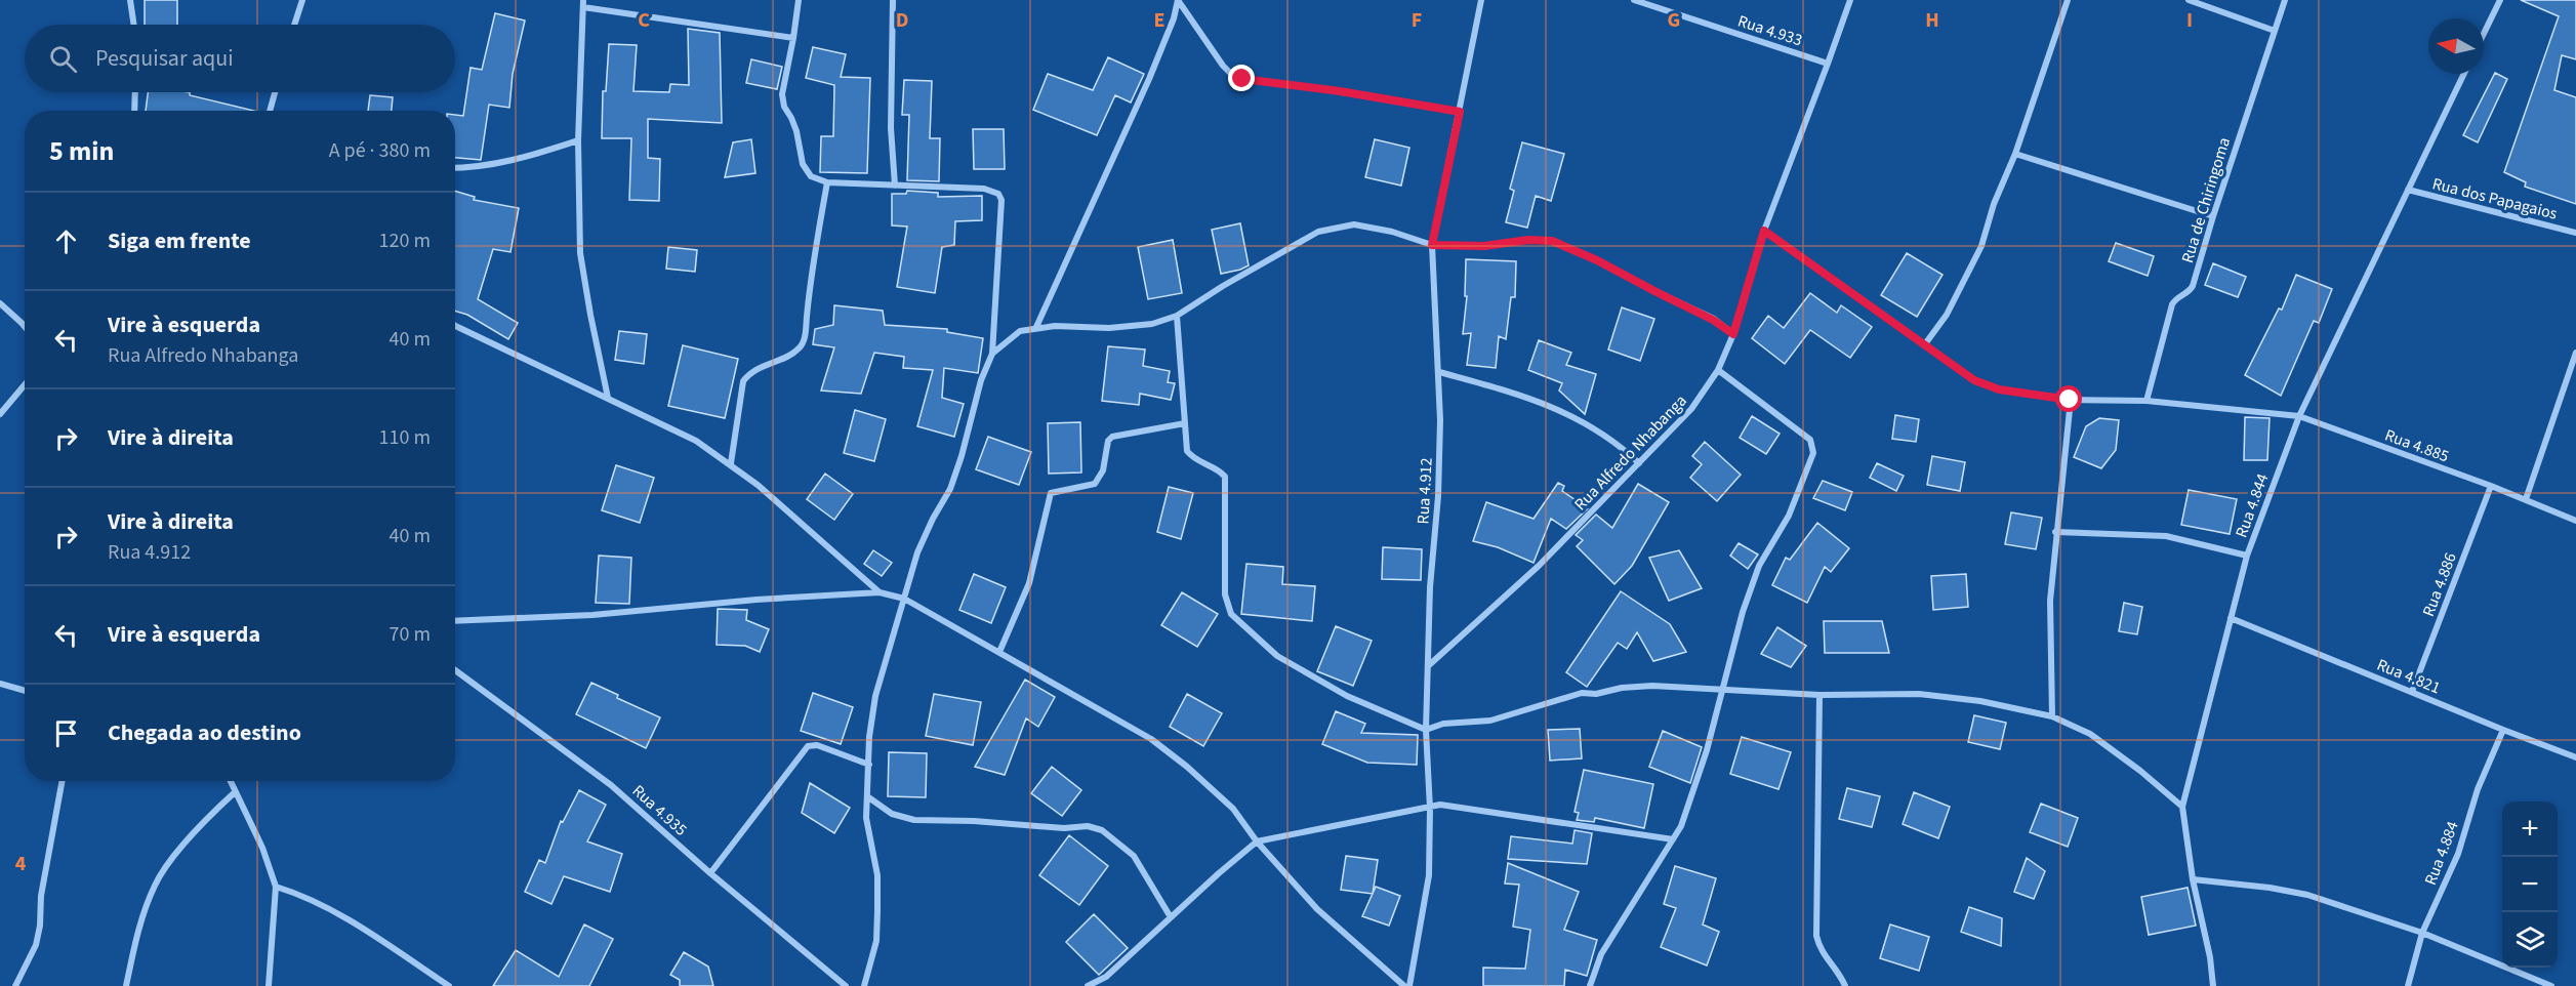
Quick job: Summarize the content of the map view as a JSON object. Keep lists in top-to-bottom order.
{
  "streets": {
    "street": [
      "Rua 4.933",
      "Rua dos Papagaios",
      "Rua de Chiringoma",
      "Rua 4.885",
      "Rua Alfredo Nhabanga",
      "Rua 4.912",
      "Rua 4.844",
      "Rua 4.886",
      "Rua 4.821",
      "Rua 4.935",
      "Rua 4.884"
    ]
  },
  "crossings": [
    ["Rua 4.933", "Rua Alfredo Nhabanga"],
    ["Rua dos Papagaios", "Rua 4.844"],
    ["Rua de Chiringoma", "Rua 4.885"],
    ["Rua 4.885", "Rua Alfredo Nhabanga"],
    ["Rua 4.885", "Rua 4.844"],
    ["Rua 4.885", "Rua 4.886"],
    ["Rua Alfredo Nhabanga", "Rua 4.912"],
    ["Rua 4.844", "Rua 4.821"],
    ["Rua 4.886", "Rua 4.821"],
    ["Rua 4.821", "Rua 4.884"]
  ],
  "north": "left",
  "page": {
    "search": "Pesquisar aqui",
    "heading": ["5 min", "A pé · 380 m"],
    "list": [
      ["Siga em frente", "120 m"],
      ["Vire à esquerda", "Rua Alfredo Nhabanga", "40 m"],
      ["Vire à direita", "110 m"],
      ["Vire à direita", "Rua 4.912", "40 m"],
      ["Vire à esquerda", "70 m"],
      "Chegada ao destino"
    ],
    "map_buttons": ["+", "−"]
  },
  "grid": {
    "columns": [
      "C",
      "D",
      "E",
      "F",
      "G",
      "H",
      "I"
    ],
    "rows": ["4"]
  }
}
